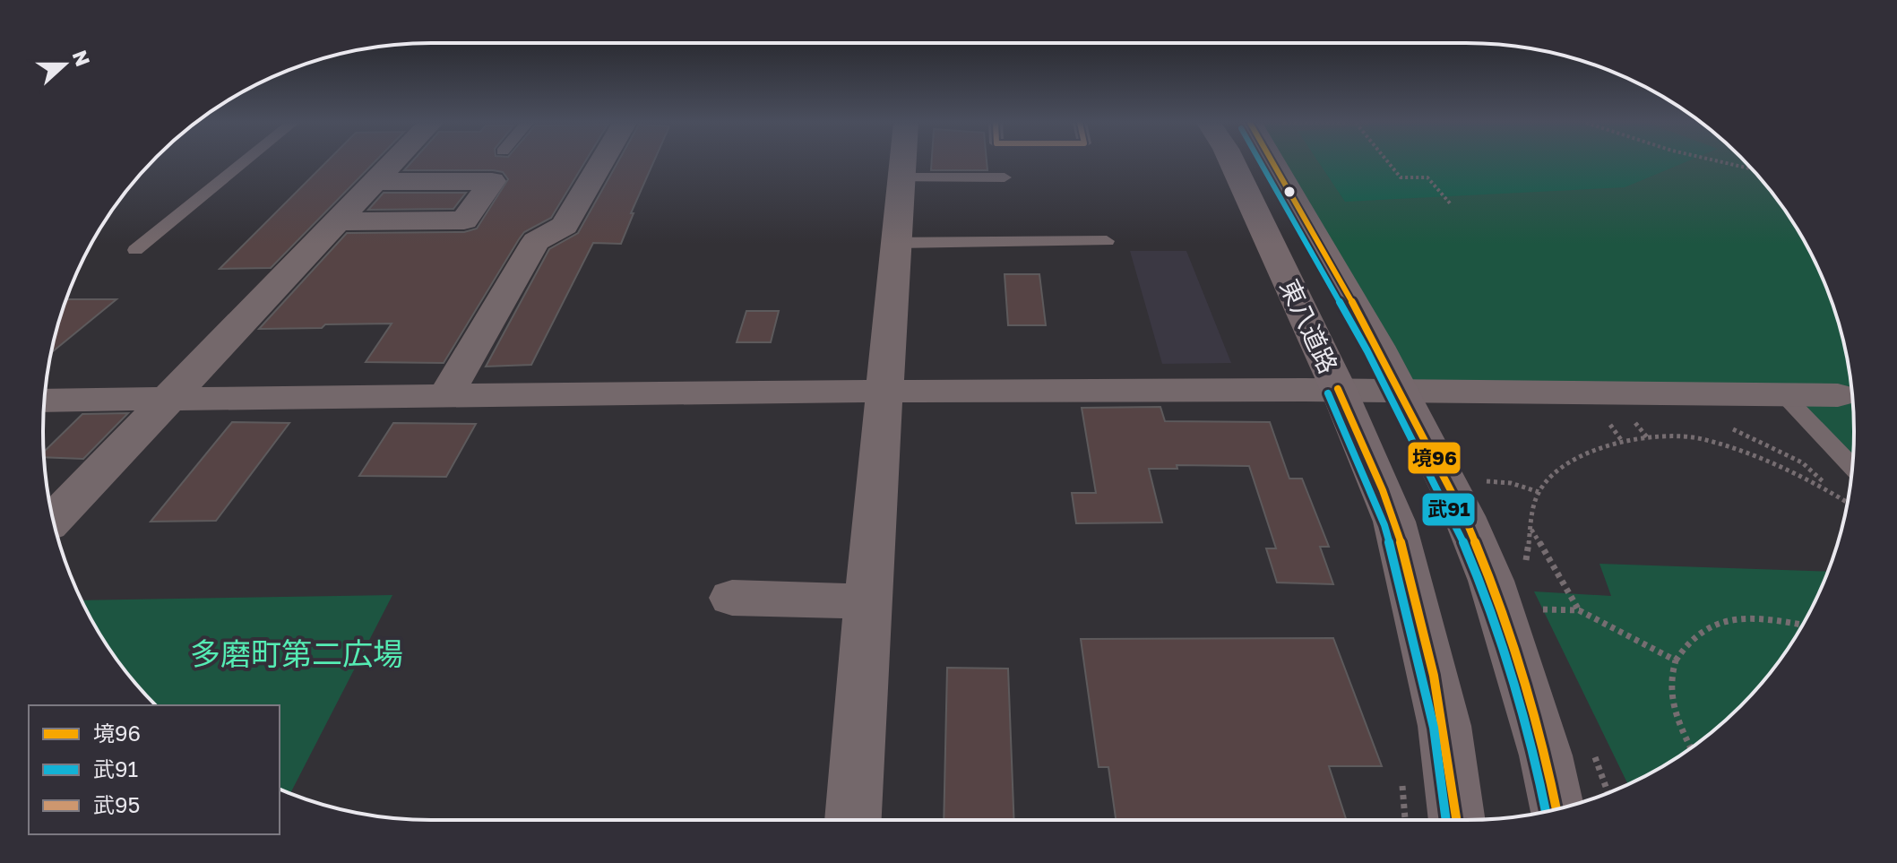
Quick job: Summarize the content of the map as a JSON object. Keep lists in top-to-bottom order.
{
  "streets": {
    "main road": ["東八道路"]
  },
  "parks": ["多磨町第二広場"],
  "lines": ["transit line 境96", "transit line 武91"],
  "legend": ["境96", "武91", "武95"],
  "north": "right"
}
